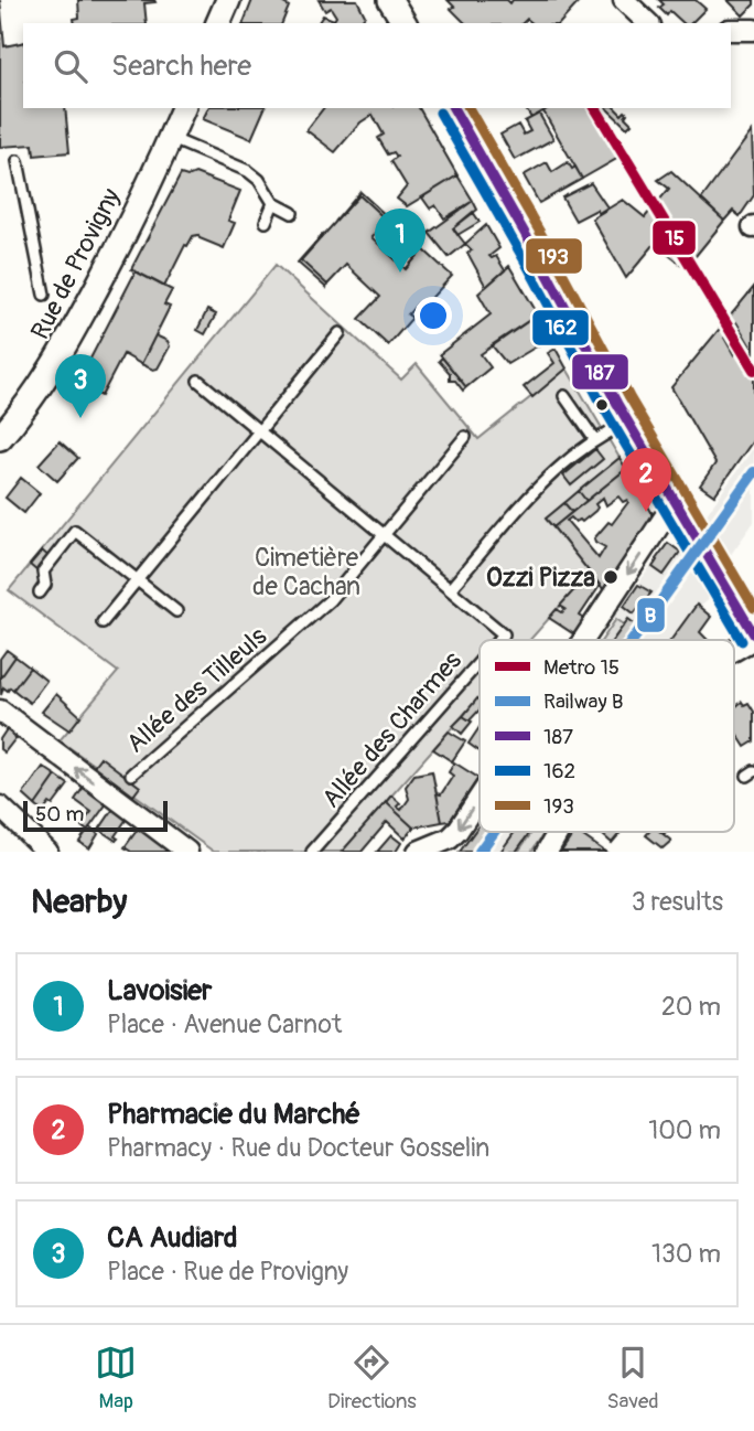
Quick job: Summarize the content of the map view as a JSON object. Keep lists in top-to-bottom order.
{
  "streets": {
    "street": ["Rue de Provigny"],
    "lane": ["Allée des Tilleuls", "Allée des Charmes"]
  },
  "parks": ["Cimetière de Cachan"],
  "places": ["Ozzi Pizza"],
  "lines": [
    "metro line 15",
    "transit line 187",
    "transit line 193",
    "transit line 162",
    "rail line B"
  ],
  "legend": [
    "Metro 15",
    "Railway B",
    "187",
    "162",
    "193"
  ],
  "scale_bar": "50 m",
  "page": {
    "search": "Search here",
    "pins": ["1", "3", "2"],
    "scale": "50 m",
    "heading": ["Nearby", "3 results"],
    "list": [
      {
        "mark": "1",
        "name": "Lavoisier",
        "note": "Place · Avenue Carnot",
        "value": "20 m"
      },
      {
        "mark": "2",
        "name": "Pharmacie du Marché",
        "note": "Pharmacy · Rue du Docteur Gosselin",
        "value": "100 m"
      },
      {
        "mark": "3",
        "name": "CA Audiard",
        "note": "Place · Rue de Provigny",
        "value": "130 m"
      }
    ],
    "nav": ["Map", "Directions", "Saved"]
  }
}
